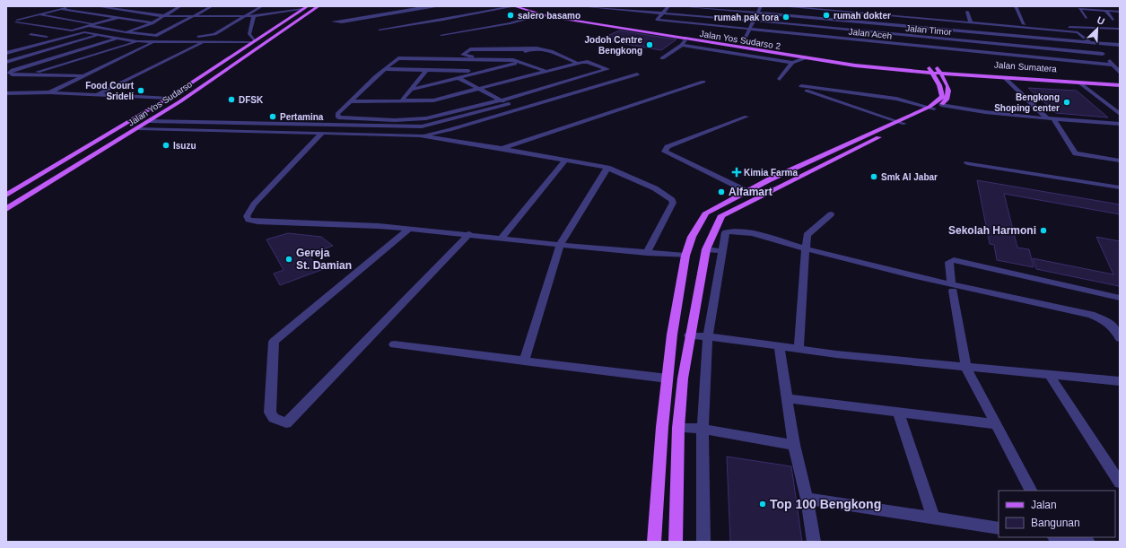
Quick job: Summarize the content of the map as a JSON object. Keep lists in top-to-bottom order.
{
  "streets": {
    "main road": ["Jalan Yos Sudarso 2", "Jalan Sumatera", "Jalan Yos Sudarso"],
    "street": ["Jalan Timor", "Jalan Aceh"]
  },
  "crossings": [
    ["Jalan Timor", "Jalan Aceh"],
    ["Jalan Yos Sudarso 2", "Jalan Sumatera"]
  ],
  "places": {
    "other": [
      "salero basamo",
      "rumah dokter",
      "rumah pak tora",
      "Jodoh Centre Bengkong",
      "Food Court Srideli",
      "DFSK",
      "Bengkong Shoping center",
      "Pertamina",
      "Isuzu",
      "Smk Al Jabar",
      "Alfamart",
      "Sekolah Harmoni",
      "Gereja St. Damian",
      "Top 100 Bengkong"
    ],
    "health": ["Kimia Farma"]
  },
  "legend": ["Jalan", "Bangunan"],
  "north": "top right"
}
